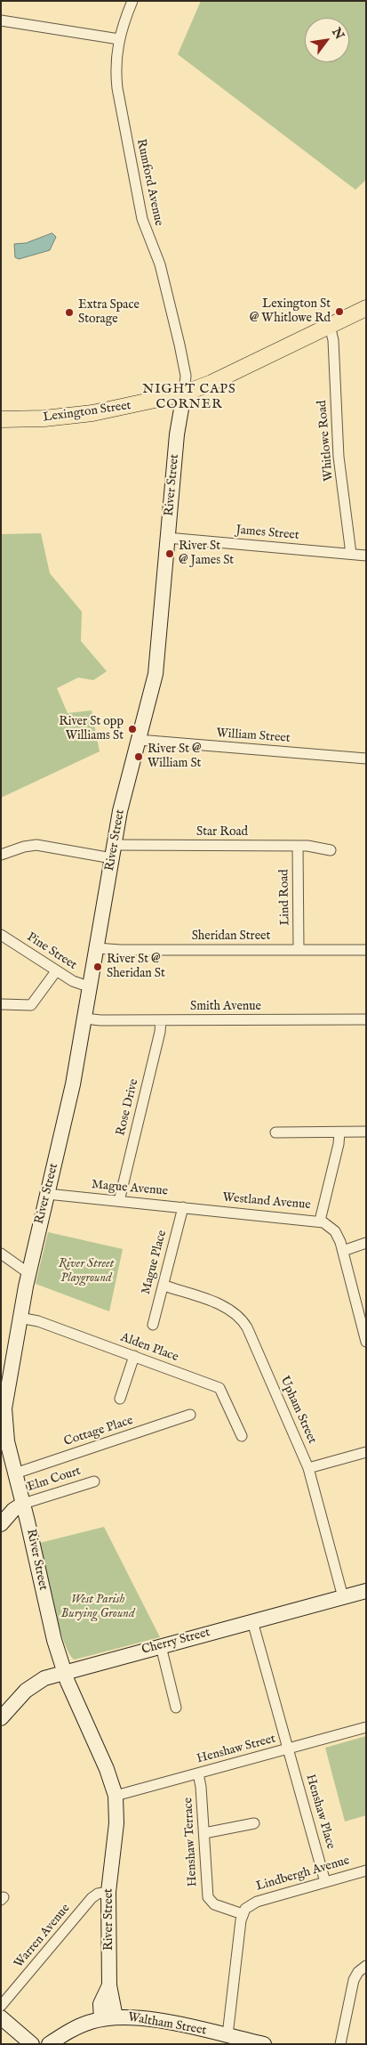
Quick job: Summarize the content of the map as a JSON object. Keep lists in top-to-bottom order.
{
  "streets": {
    "main road": ["Lexington Street"],
    "street": [
      "Rumford Avenue",
      "Whitlowe Road",
      "River Street",
      "James Street",
      "William Street",
      "Star Road",
      "Lind Road",
      "Sheridan Street",
      "Pine Street",
      "Smith Avenue",
      "Rose Drive",
      "Mague Avenue",
      "Westland Avenue",
      "Mague Place",
      "Alden Place",
      "Upham Street",
      "Cottage Place",
      "Elm Court",
      "Cherry Street",
      "Henshaw Street",
      "Henshaw Place",
      "Henshaw Terrace",
      "Lindbergh Avenue",
      "Warren Avenue",
      "Waltham Street"
    ]
  },
  "crossings": [
    ["Rumford Avenue", "Lexington Street"],
    ["Rumford Avenue", "River Street"],
    ["Lexington Street", "Whitlowe Road"],
    ["Lexington Street", "River Street"],
    ["Whitlowe Road", "James Street"],
    ["River Street", "James Street"],
    ["River Street", "William Street"],
    ["River Street", "Star Road"],
    ["River Street", "Sheridan Street"],
    ["River Street", "Pine Street"],
    ["River Street", "Smith Avenue"],
    ["River Street", "Mague Avenue"],
    ["River Street", "Alden Place"],
    ["River Street", "Cottage Place"],
    ["River Street", "Elm Court"],
    ["River Street", "Cherry Street"],
    ["River Street", "Henshaw Street"],
    ["River Street", "Warren Avenue"],
    ["River Street", "Waltham Street"],
    ["Star Road", "Lind Road"],
    ["Lind Road", "Sheridan Street"],
    ["Smith Avenue", "Rose Drive"],
    ["Rose Drive", "Mague Avenue"],
    ["Mague Avenue", "Westland Avenue"],
    ["Mague Avenue", "Mague Place"],
    ["Mague Place", "Upham Street"],
    ["Upham Street", "Cherry Street"],
    ["Cherry Street", "Henshaw Street"],
    ["Henshaw Street", "Henshaw Place"],
    ["Henshaw Street", "Henshaw Terrace"],
    ["Henshaw Place", "Lindbergh Avenue"],
    ["Henshaw Terrace", "Lindbergh Avenue"]
  ],
  "districts": ["NIGHT CAPS CORNER"],
  "parks": ["River Street Playground", "West Parish Burying Ground"],
  "places": [
    "Lexington St @ Whitlowe Rd",
    "Extra Space Storage",
    "River St @ James St",
    "River St opp Williams St",
    "River St @ William St",
    "River St @ Sheridan St"
  ],
  "north": "top right"
}
